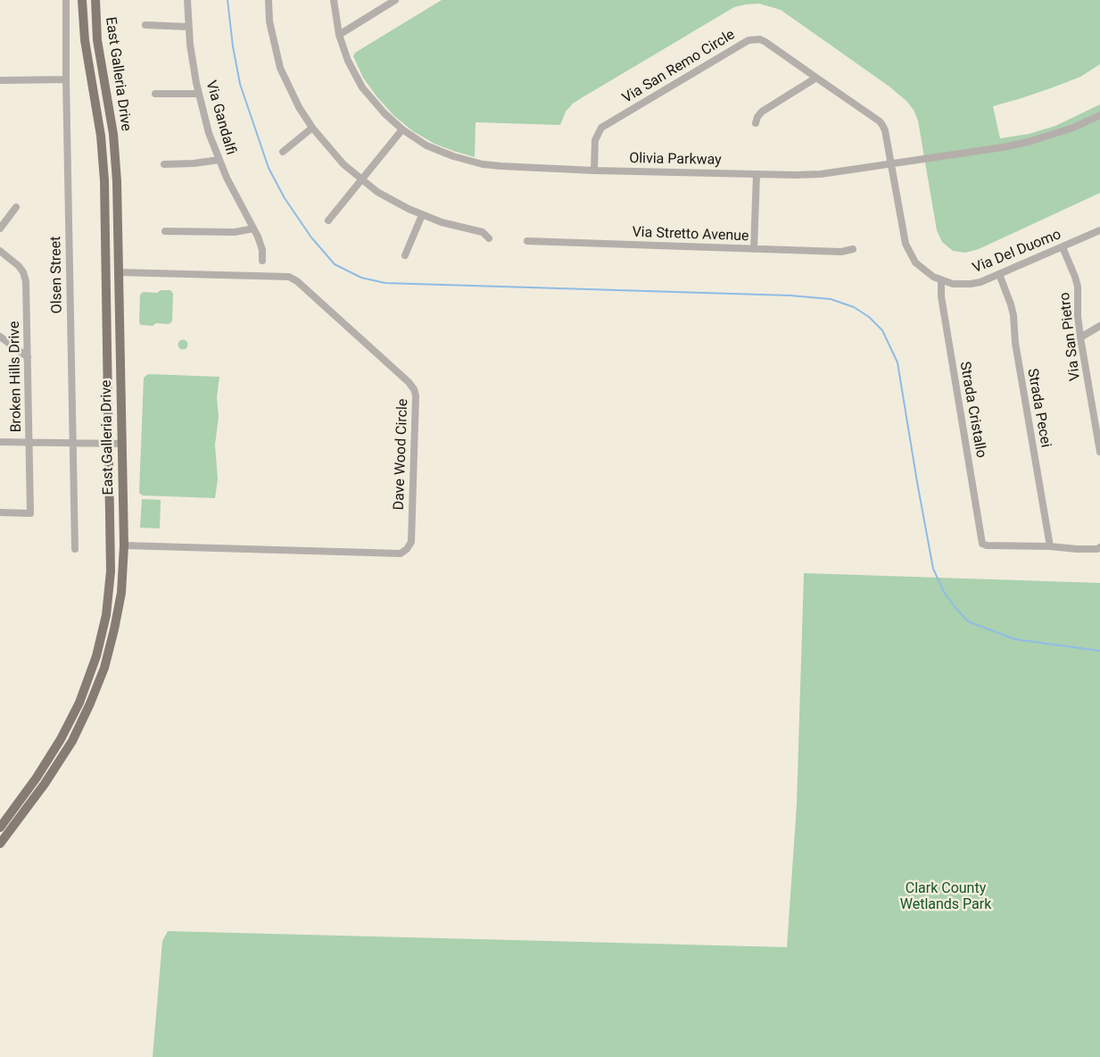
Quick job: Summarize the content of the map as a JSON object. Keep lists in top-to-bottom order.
{
  "streets": {
    "main road": ["East Galleria Drive"],
    "street": [
      "Via San Remo Circle",
      "Via Gandalfi",
      "Olivia Parkway",
      "Via Stretto Avenue",
      "Via Del Duomo",
      "Olsen Street",
      "Via San Pietro",
      "Broken Hills Drive",
      "Strada Pecei",
      "Strada Cristallo",
      "Dave Wood Circle"
    ]
  },
  "crossings": [
    ["Via San Remo Circle", "Olivia Parkway"],
    ["Via San Remo Circle", "Via Del Duomo"],
    ["East Galleria Drive", "Dave Wood Circle"],
    ["Olivia Parkway", "Via Del Duomo"],
    ["Via Del Duomo", "Via San Pietro"],
    ["Via Del Duomo", "Strada Pecei"],
    ["Via Del Duomo", "Strada Cristallo"],
    ["Strada Pecei", "Strada Cristallo"]
  ],
  "parks": ["Clark County Wetlands Park"]
}
